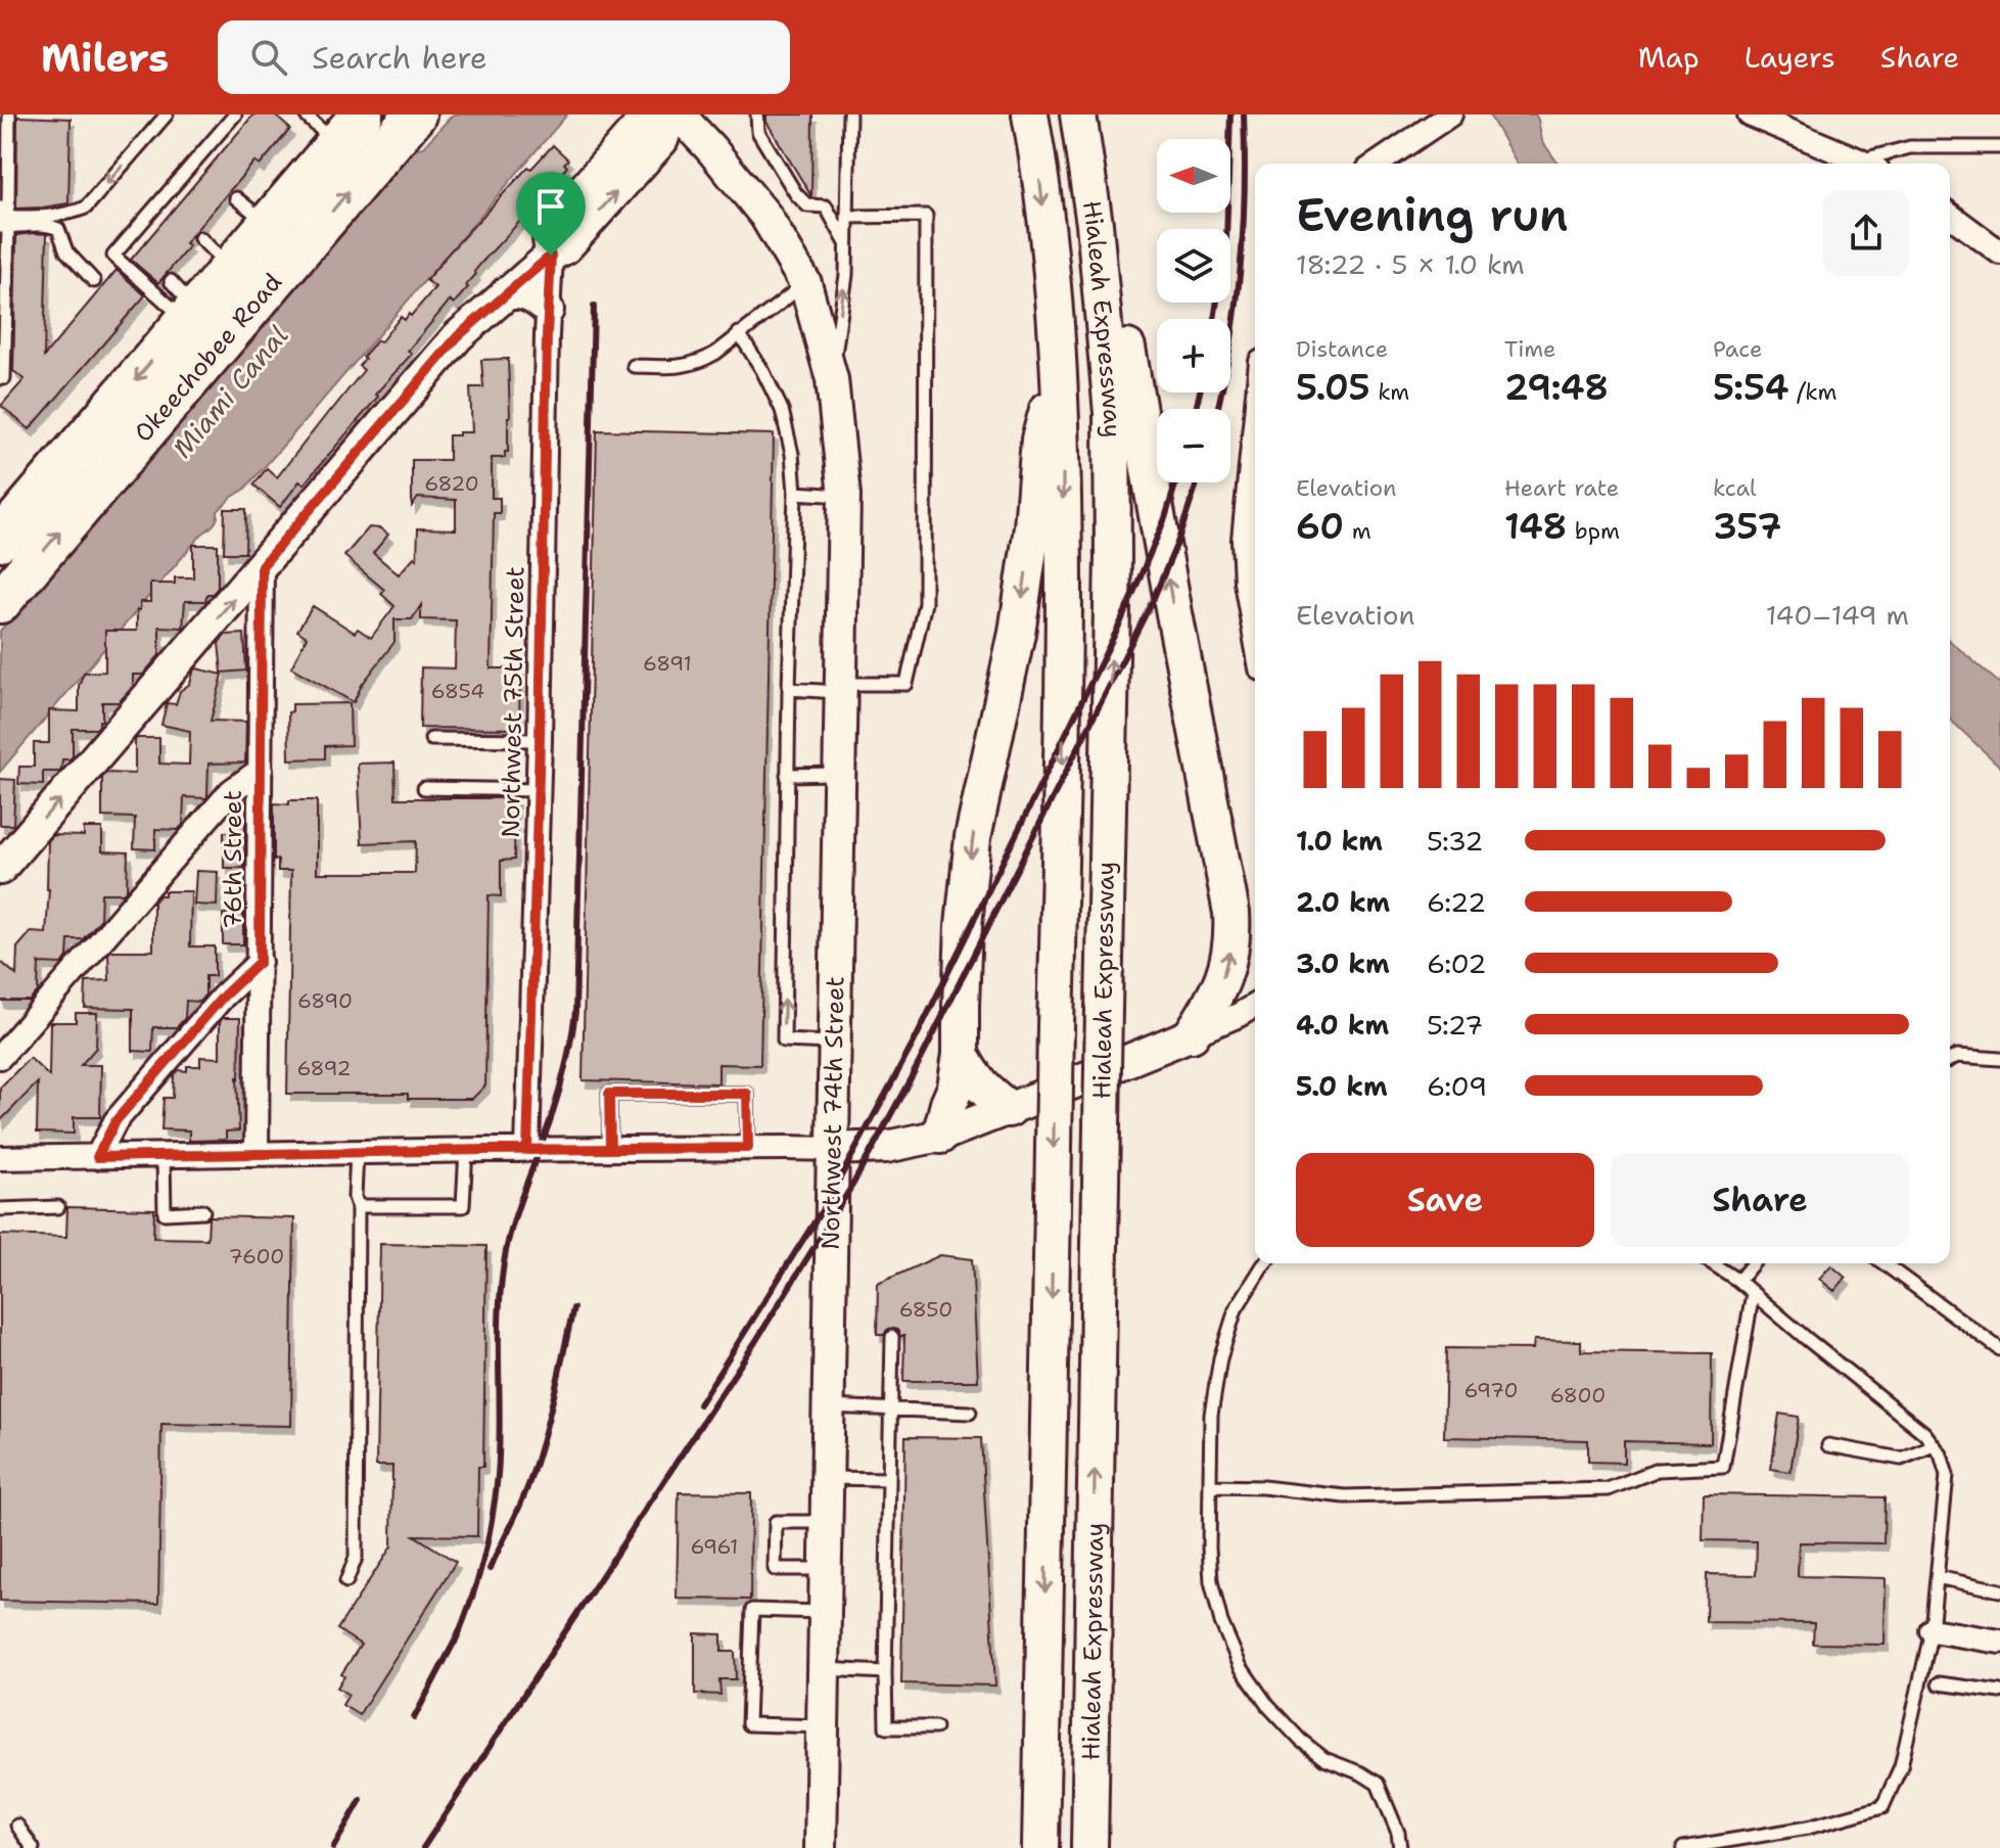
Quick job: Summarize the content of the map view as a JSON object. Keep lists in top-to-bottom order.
{
  "streets": {
    "highway": ["Okeechobee Road"],
    "main road": ["Hialeah Expressway", "Northwest 74th Street"],
    "street": ["Northwest 75th Street", "76th Street"]
  },
  "water": ["Miami Canal"],
  "house_numbers": [
    "6820",
    "6891",
    "6854",
    "6890",
    "6892",
    "7600",
    "6850",
    "6970",
    "6800",
    "6961"
  ],
  "north": "left",
  "page": {
    "header": "Milers",
    "search": "Search here",
    "nav": ["Map", "Layers", "Share"],
    "map_buttons": ["+", "−"],
    "heading": ["Evening run", "18:22 · 5 × 1.0 km"],
    "stats": [
      ["Distance", "5.05 km"],
      ["Time", "29:48"],
      ["Pace", "5:54 /km"],
      ["Elevation", "60 m"],
      ["Heart rate", "148 bpm"],
      ["kcal", "357"]
    ],
    "chart": ["Elevation", "140–149 m"],
    "list": [
      {
        "name": "1.0 km",
        "note": "5:32"
      },
      {
        "name": "2.0 km",
        "note": "6:22"
      },
      {
        "name": "3.0 km",
        "note": "6:02"
      },
      {
        "name": "4.0 km",
        "note": "5:27"
      },
      {
        "name": "5.0 km",
        "note": "6:09"
      }
    ],
    "buttons": ["Save", "Share"]
  }
}
